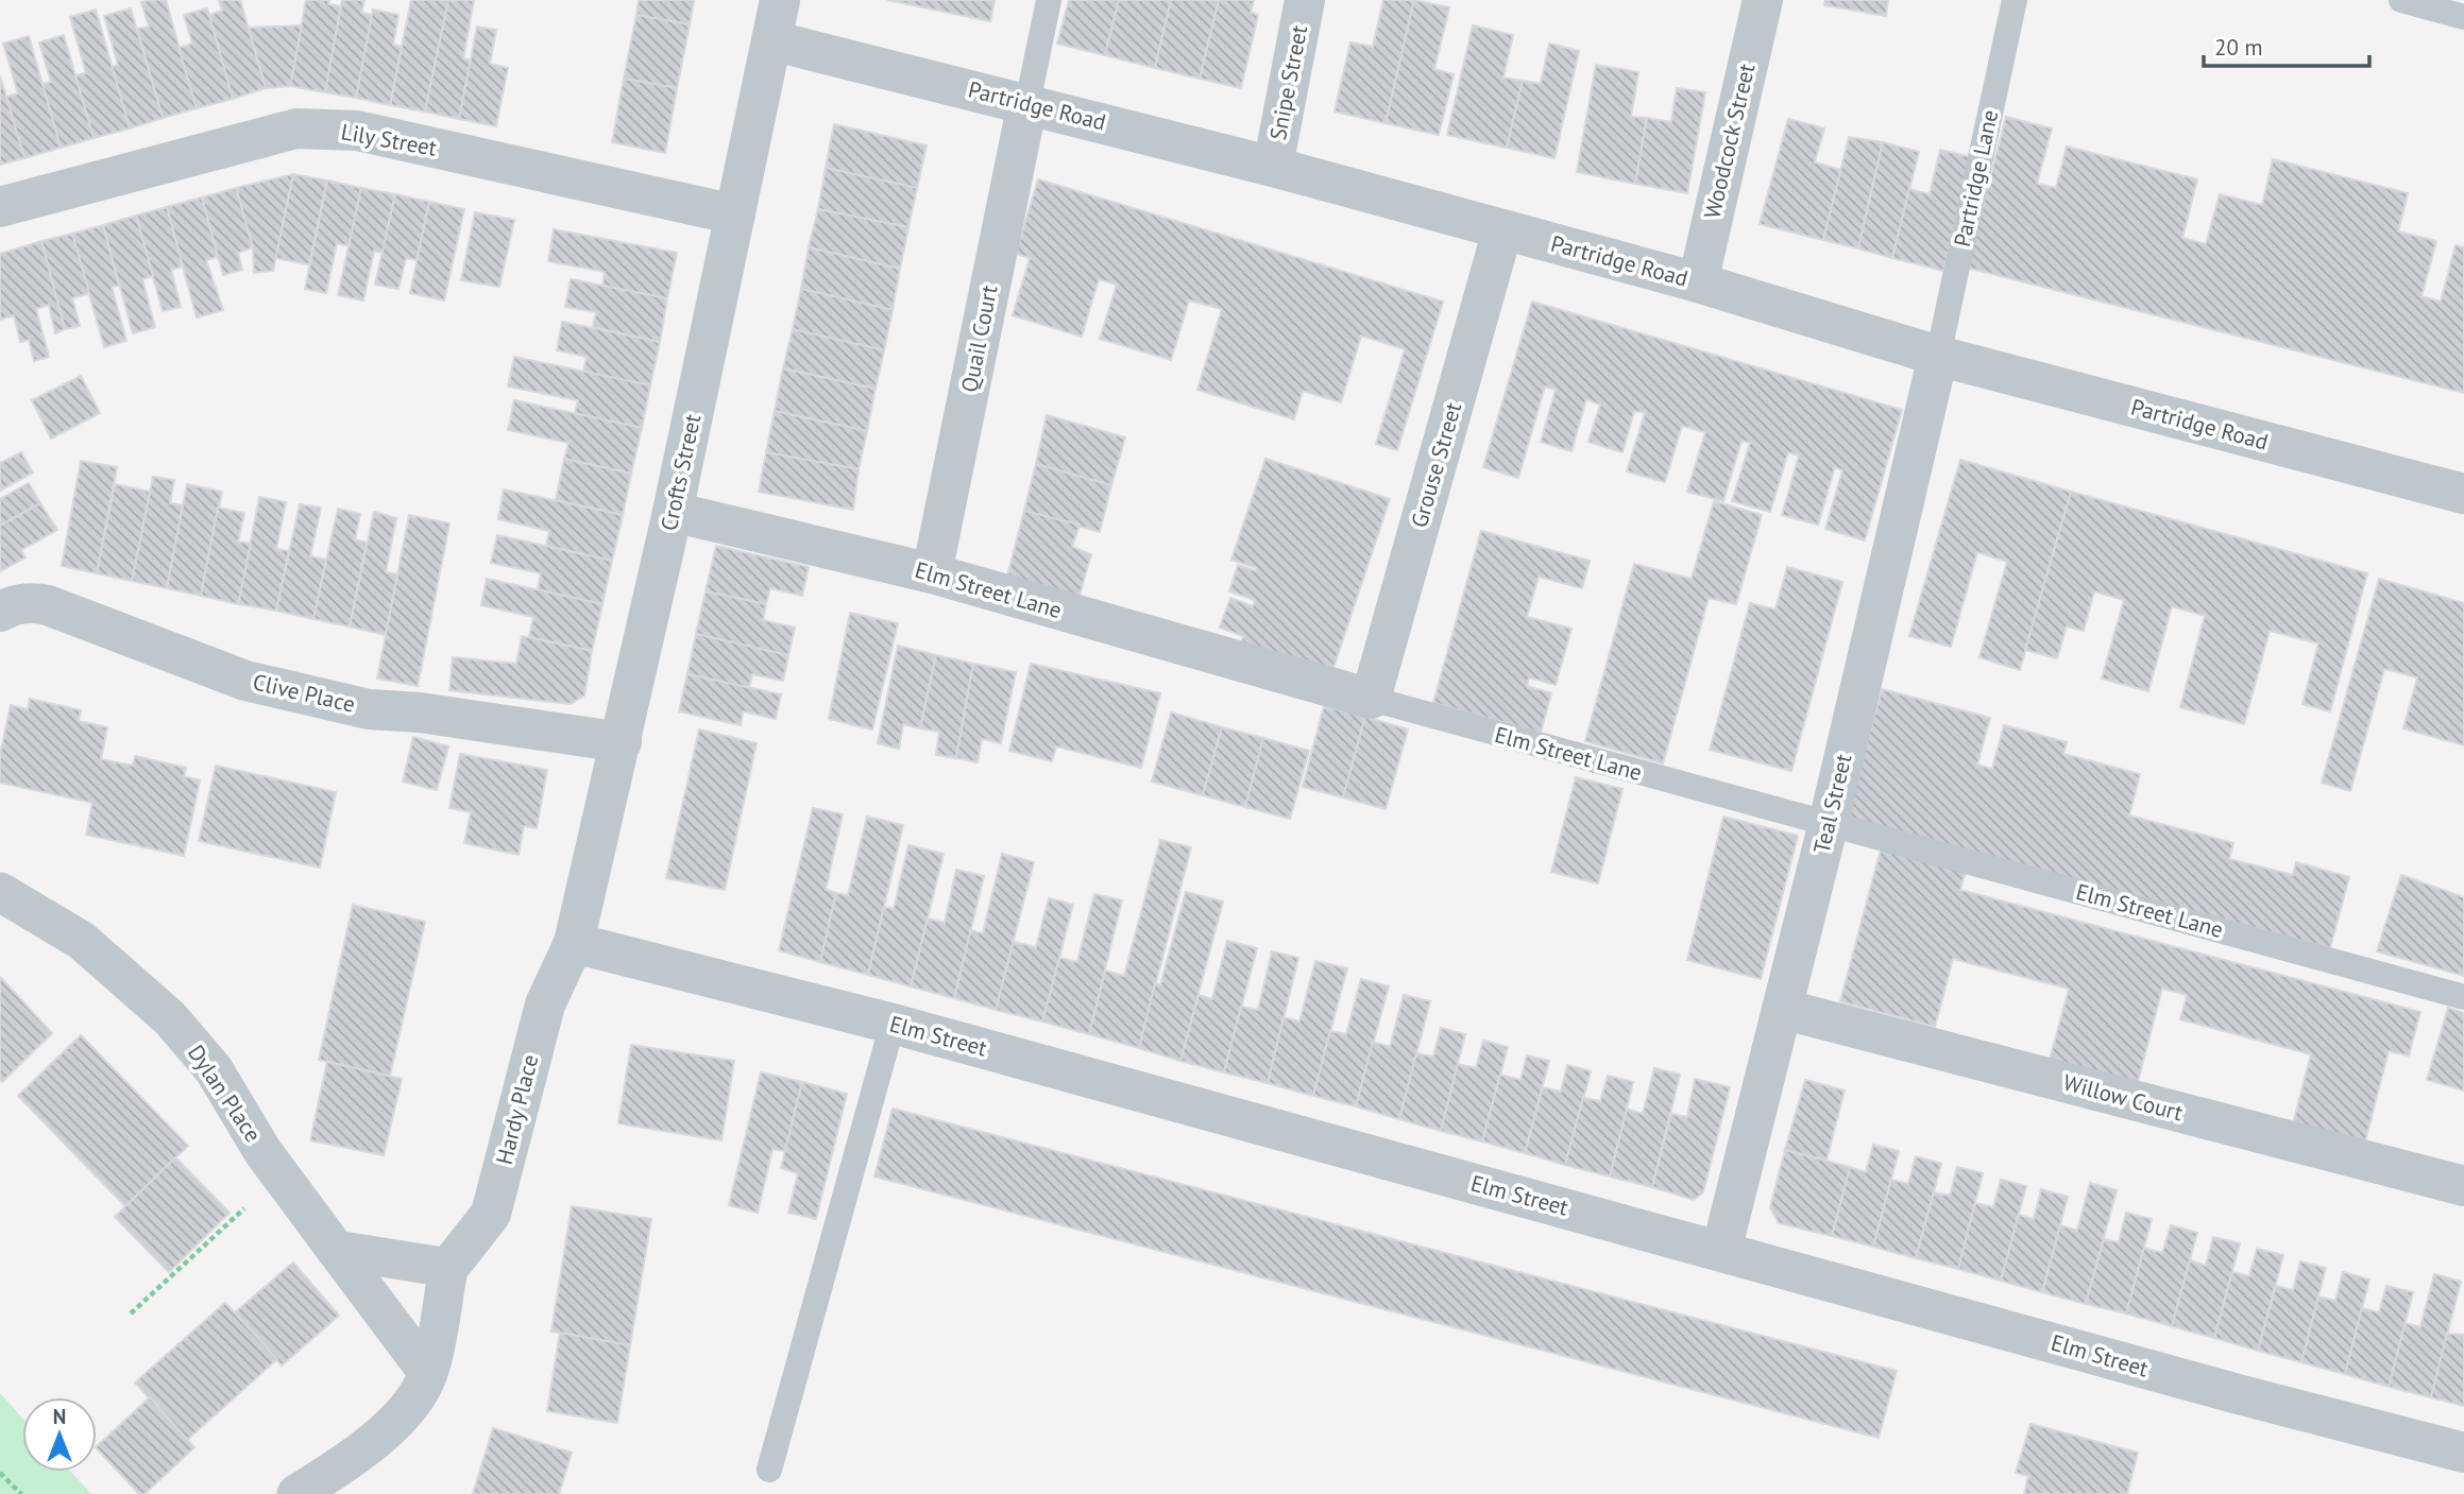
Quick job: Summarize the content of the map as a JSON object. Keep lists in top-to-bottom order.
{
  "streets": {
    "street": [
      "Snipe Street",
      "Partridge Road",
      "Lily Street",
      "Woodcock Street",
      "Quail Court",
      "Grouse Street",
      "Crofts Street",
      "Elm Street Lane",
      "Clive Place",
      "Teal Street",
      "Elm Street",
      "Dylan Place",
      "Willow Court",
      "Hardy Place"
    ],
    "lane": ["Partridge Lane"]
  },
  "crossings": [
    ["Snipe Street", "Partridge Road"],
    ["Partridge Road", "Woodcock Street"],
    ["Partridge Road", "Partridge Lane"],
    ["Partridge Road", "Quail Court"],
    ["Partridge Road", "Grouse Street"],
    ["Partridge Road", "Crofts Street"],
    ["Partridge Road", "Teal Street"],
    ["Lily Street", "Crofts Street"],
    ["Partridge Lane", "Teal Street"],
    ["Quail Court", "Elm Street Lane"],
    ["Grouse Street", "Elm Street Lane"],
    ["Crofts Street", "Elm Street Lane"],
    ["Crofts Street", "Clive Place"],
    ["Crofts Street", "Elm Street"],
    ["Crofts Street", "Hardy Place"],
    ["Elm Street Lane", "Teal Street"],
    ["Teal Street", "Elm Street"],
    ["Teal Street", "Willow Court"],
    ["Elm Street", "Hardy Place"]
  ],
  "scale_bar": "20 m",
  "north": "top"
}
